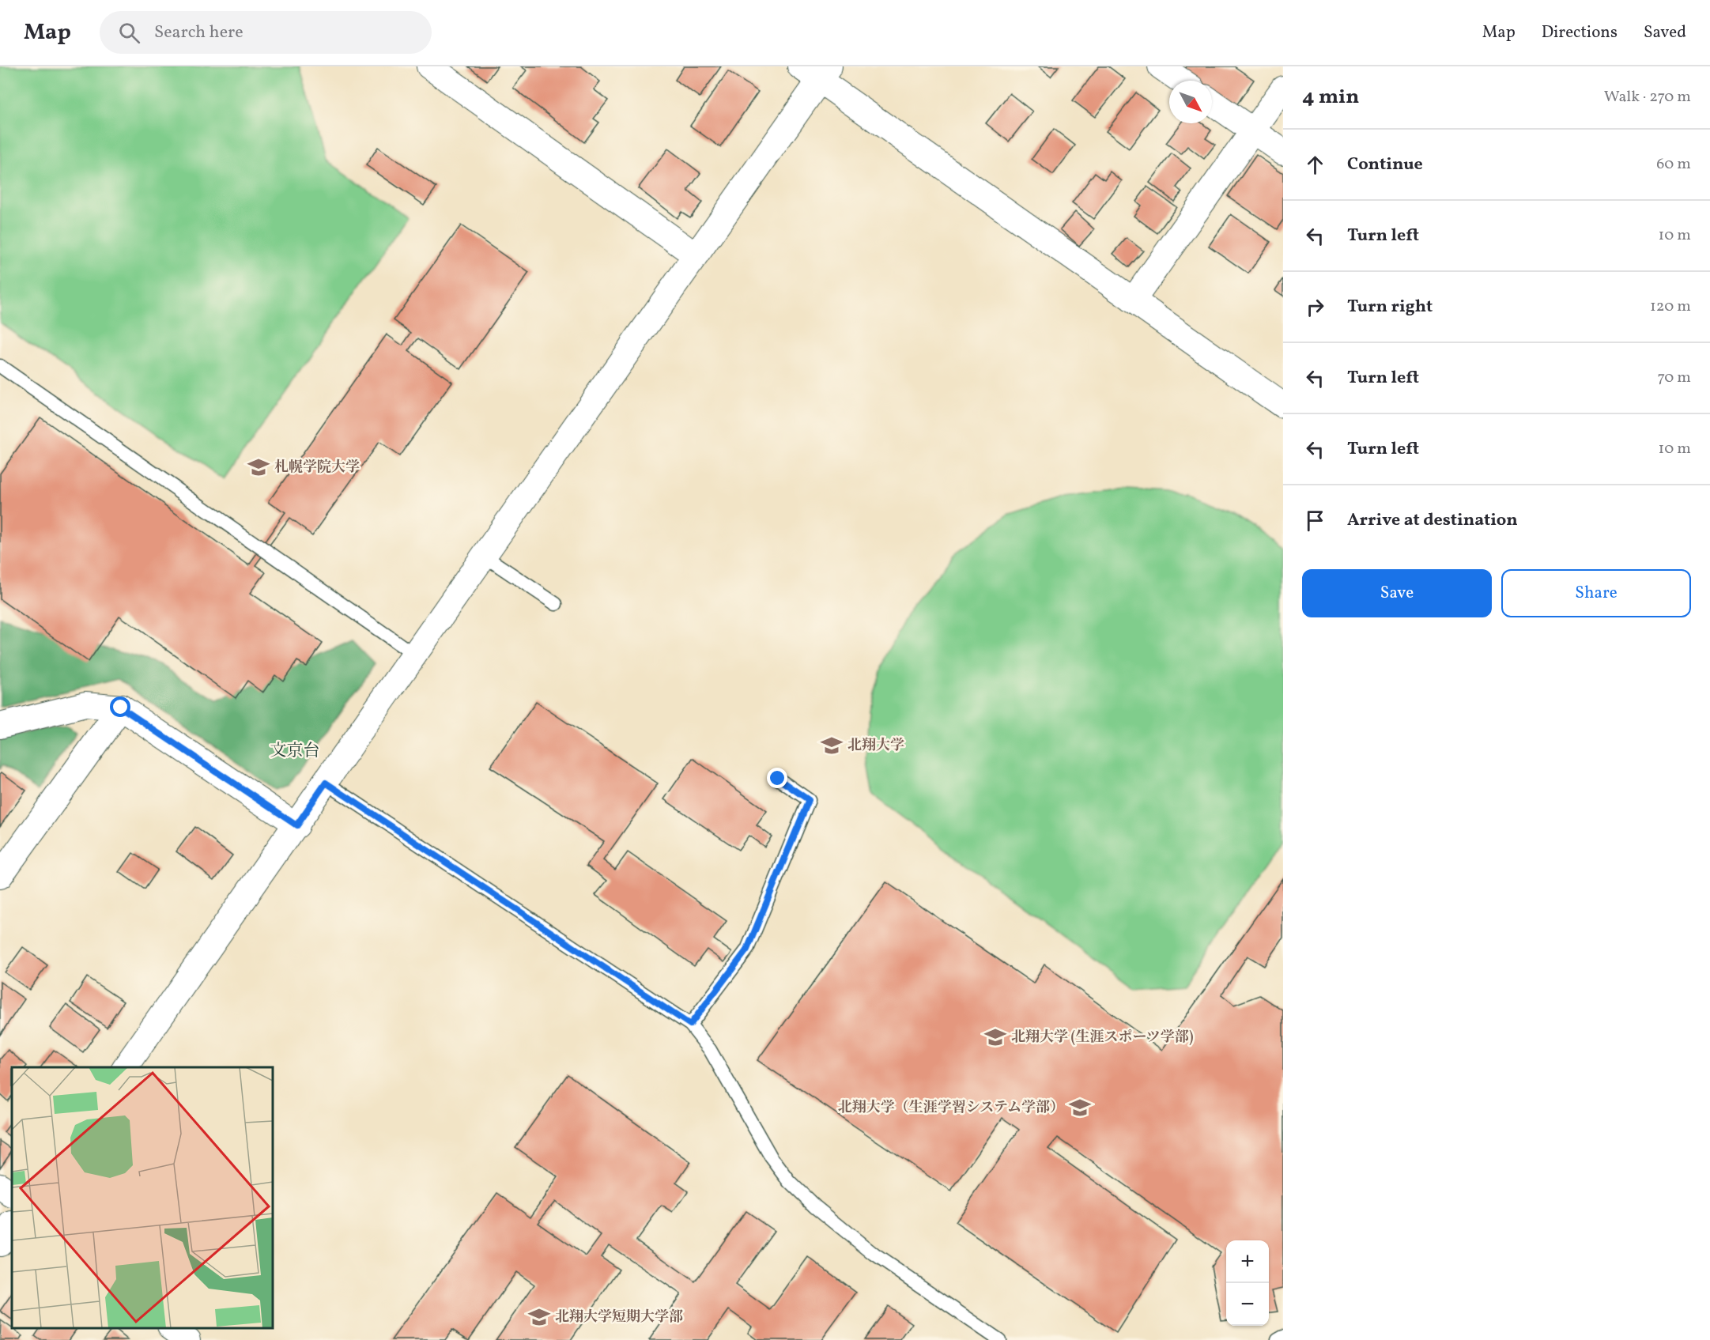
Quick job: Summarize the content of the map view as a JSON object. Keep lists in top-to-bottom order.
{
  "districts": ["文京台"],
  "places": {
    "school or university": [
      "札幌学院大学",
      "北翔大学",
      "北翔大学 (生涯スポーツ学部)",
      "北翔大学（生涯学習システム学部）",
      "北翔大学短期大学部"
    ]
  },
  "north": "bottom right",
  "page": {
    "header": "Map",
    "search": "Search here",
    "nav": ["Map", "Directions", "Saved"],
    "heading": ["4 min", "Walk · 270 m"],
    "list": [
      ["Continue", "60 m"],
      ["Turn left", "10 m"],
      ["Turn right", "120 m"],
      ["Turn left", "70 m"],
      ["Turn left", "10 m"],
      "Arrive at destination"
    ],
    "buttons": ["Save", "Share"],
    "map_buttons": ["+", "−"]
  }
}
